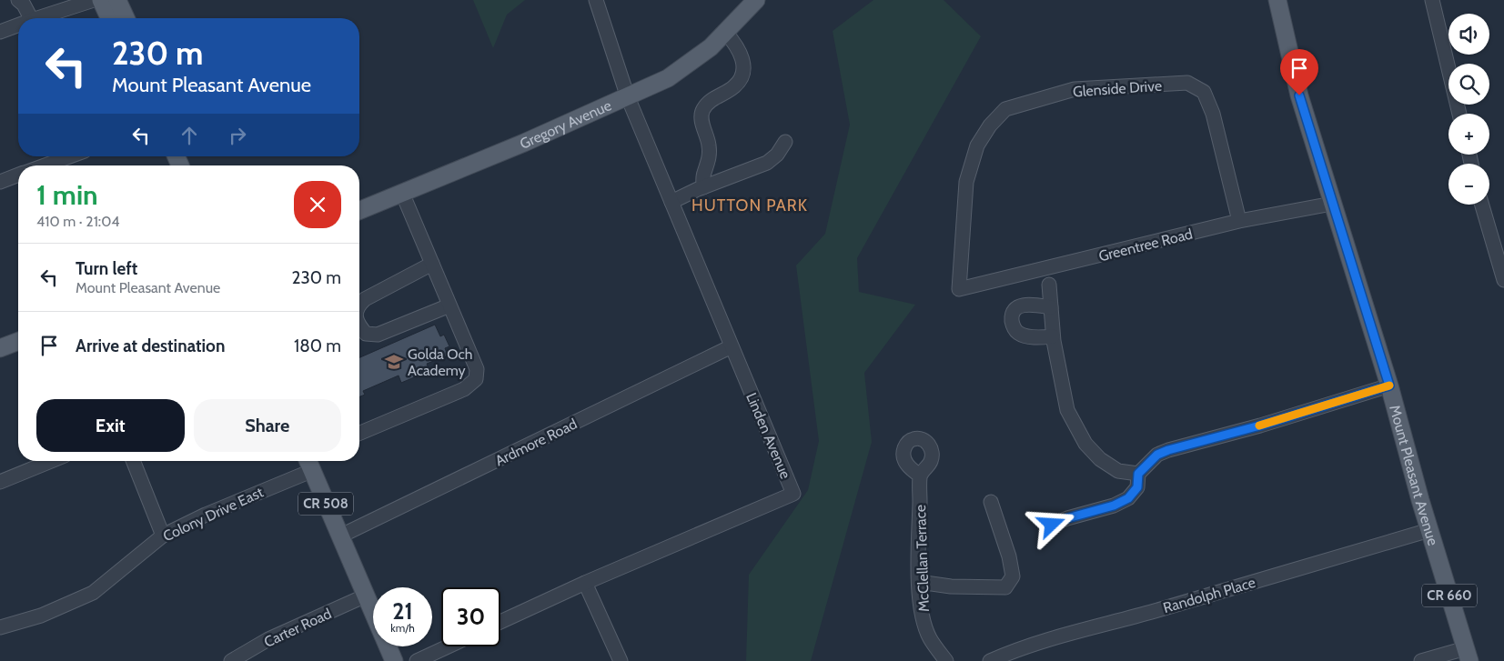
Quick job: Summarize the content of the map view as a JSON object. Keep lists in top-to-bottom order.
{
  "streets": {
    "main road": [
      "Gregory Avenue",
      "Mount Pleasant Avenue",
      "CR 508",
      "CR 660"
    ],
    "street": [
      "Glenside Drive",
      "Greentree Road",
      "Linden Avenue",
      "Ardmore Road",
      "Colony Drive East",
      "McClellan Terrace",
      "Randolph Place",
      "Carter Road"
    ]
  },
  "crossings": [
    ["Glenside Drive", "Greentree Road"],
    ["Gregory Avenue", "Linden Avenue"],
    ["Greentree Road", "Mount Pleasant Avenue"],
    ["Linden Avenue", "Ardmore Road"],
    ["Ardmore Road", "CR 508"],
    ["Mount Pleasant Avenue", "Randolph Place"],
    ["CR 508", "Carter Road"]
  ],
  "districts": ["HUTTON PARK"],
  "places": {
    "school or university": ["Golda Och Academy"]
  },
  "page": {
    "map_buttons": ["+", "−"],
    "turn": ["230 m", "Mount Pleasant Avenue"],
    "heading": ["1 min", "410 m · 21:04"],
    "list": [
      {
        "name": "Turn left",
        "note": "Mount Pleasant Avenue",
        "value": "230 m"
      },
      {
        "name": "Arrive at destination",
        "value": "180 m"
      }
    ],
    "buttons": ["Exit", "Share"],
    "speed": "21 km/h",
    "limit": "30"
  }
}
